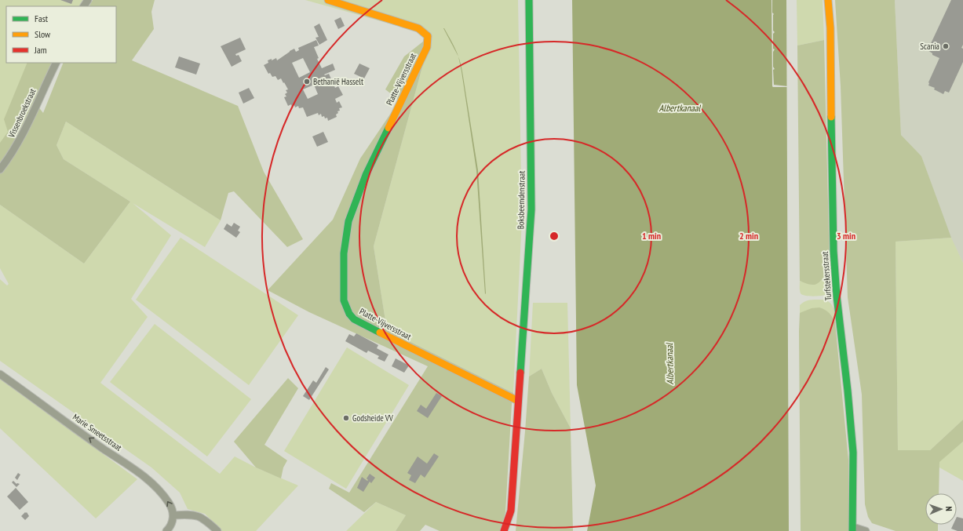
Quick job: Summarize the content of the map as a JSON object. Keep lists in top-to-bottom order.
{
  "streets": {
    "street": [
      "Platte-Vijversstraat",
      "Vissenbroekstraat",
      "Boksbeemdenstraat",
      "Turfstekersstraat",
      "Marie Smeetsstraat"
    ]
  },
  "crossings": [
    ["Platte-Vijversstraat", "Boksbeemdenstraat"]
  ],
  "one_way": ["Marie Smeetsstraat"],
  "water": ["Albertkanaal"],
  "places": ["Scania", "Bethanië Hasselt", "Godsheide VV"],
  "legend": ["Fast", "Slow", "Jam"],
  "north": "right",
  "rings": ["1 min", "2 min", "3 min"]
}
